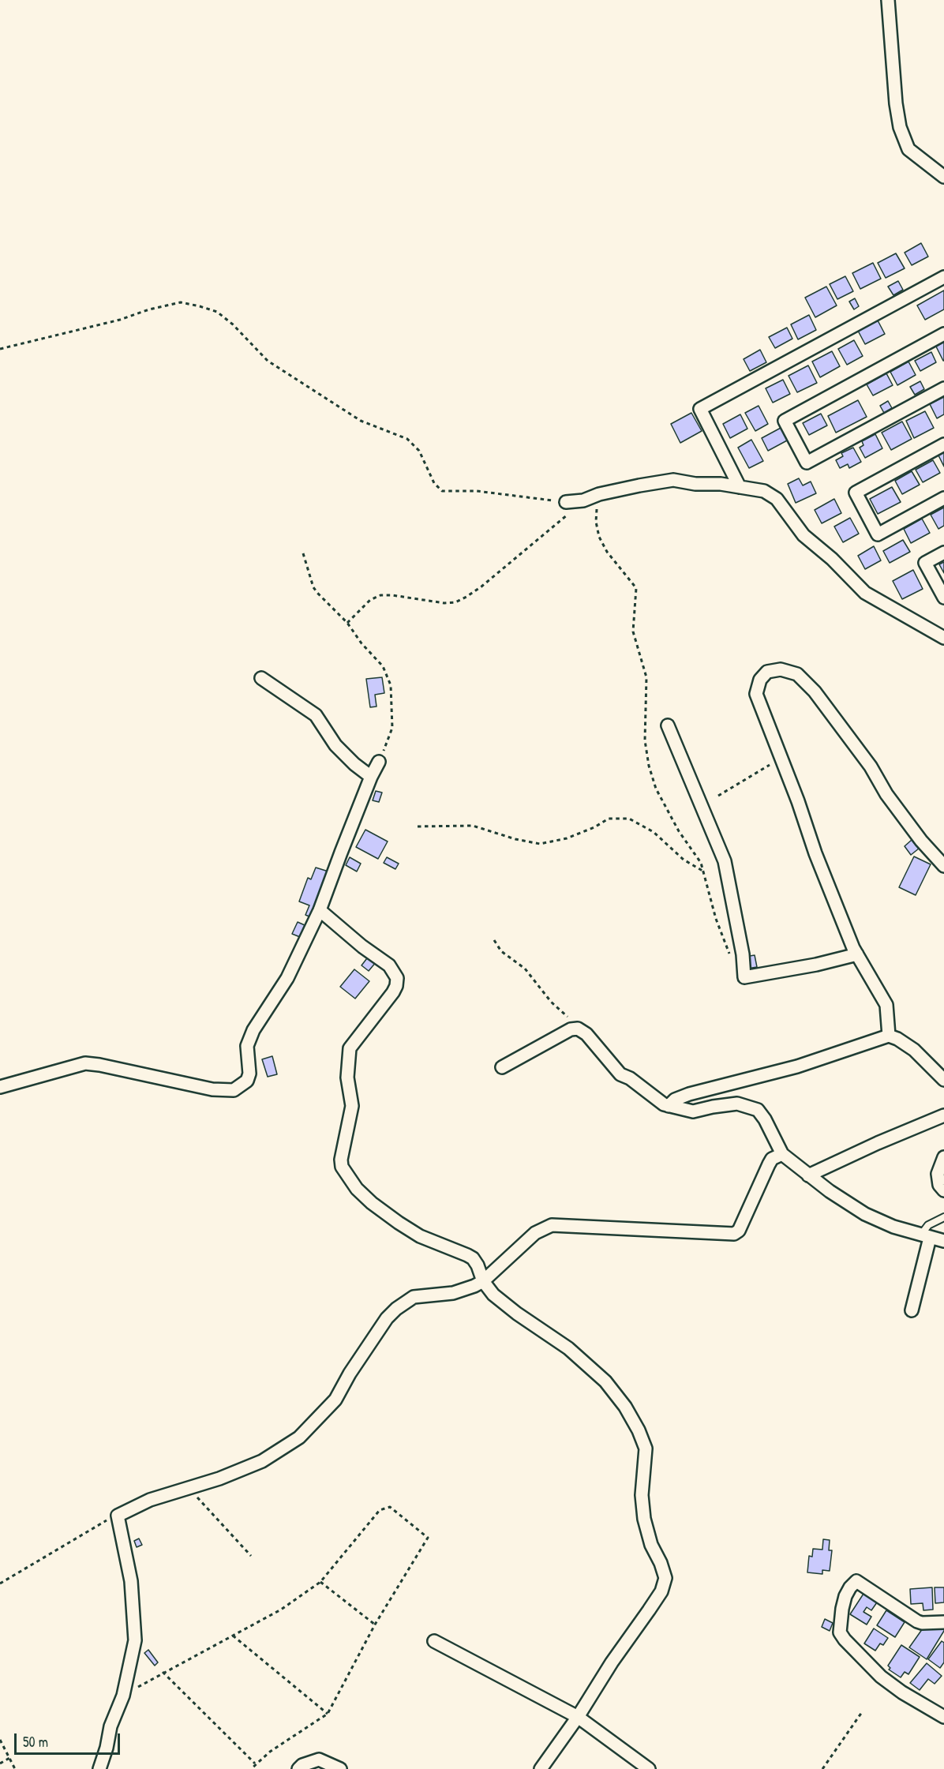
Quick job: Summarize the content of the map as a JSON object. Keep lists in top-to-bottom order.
{
  "scale_bar": "50 m"
}
